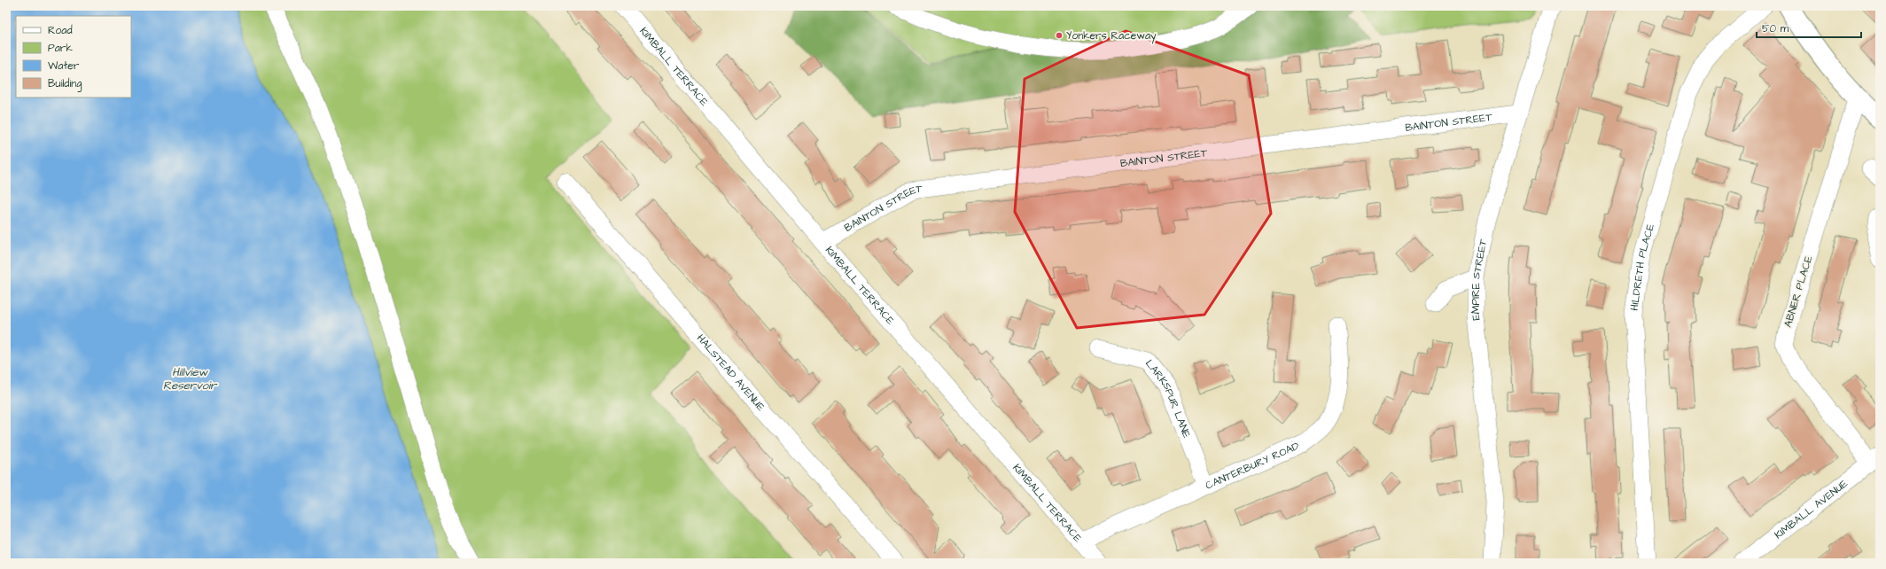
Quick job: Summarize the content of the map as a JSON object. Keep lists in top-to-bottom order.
{
  "streets": {
    "street": [
      "KIMBALL TERRACE",
      "BAINTON STREET",
      "HILDRETH PLACE",
      "EMPIRE STREET",
      "ABNER PLACE",
      "HALSTEAD AVENUE",
      "LARKSPUR LANE",
      "CANTERBURY ROAD",
      "KIMBALL AVENUE"
    ]
  },
  "crossings": [
    ["KIMBALL TERRACE", "BAINTON STREET"],
    ["KIMBALL TERRACE", "CANTERBURY ROAD"],
    ["BAINTON STREET", "EMPIRE STREET"],
    ["ABNER PLACE", "KIMBALL AVENUE"],
    ["LARKSPUR LANE", "CANTERBURY ROAD"]
  ],
  "water": ["Hillview Reservoir"],
  "places": ["Yonkers Raceway"],
  "legend": [
    "Road",
    "Park",
    "Water",
    "Building"
  ],
  "scale_bar": "50 m"
}
